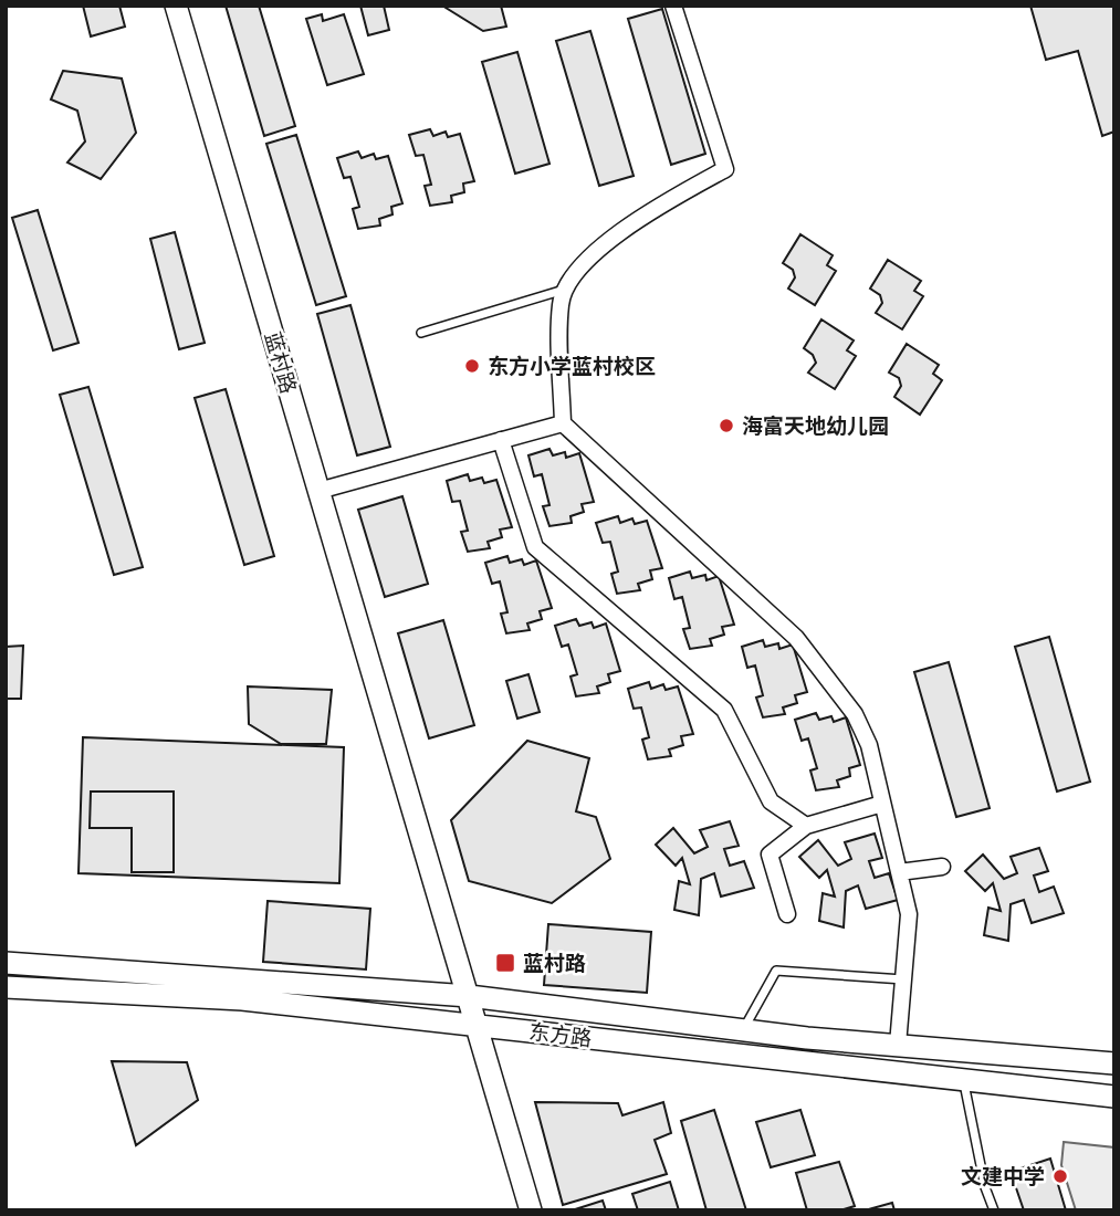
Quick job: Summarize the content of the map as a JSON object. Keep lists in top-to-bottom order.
{
  "streets": {
    "main road": ["蓝村路", "东方路"]
  },
  "crossings": [
    ["蓝村路", "东方路"]
  ],
  "places": {
    "other": ["东方小学蓝村校区", "海富天地幼儿园", "文建中学"],
    "transit": ["蓝村路"]
  }
}
